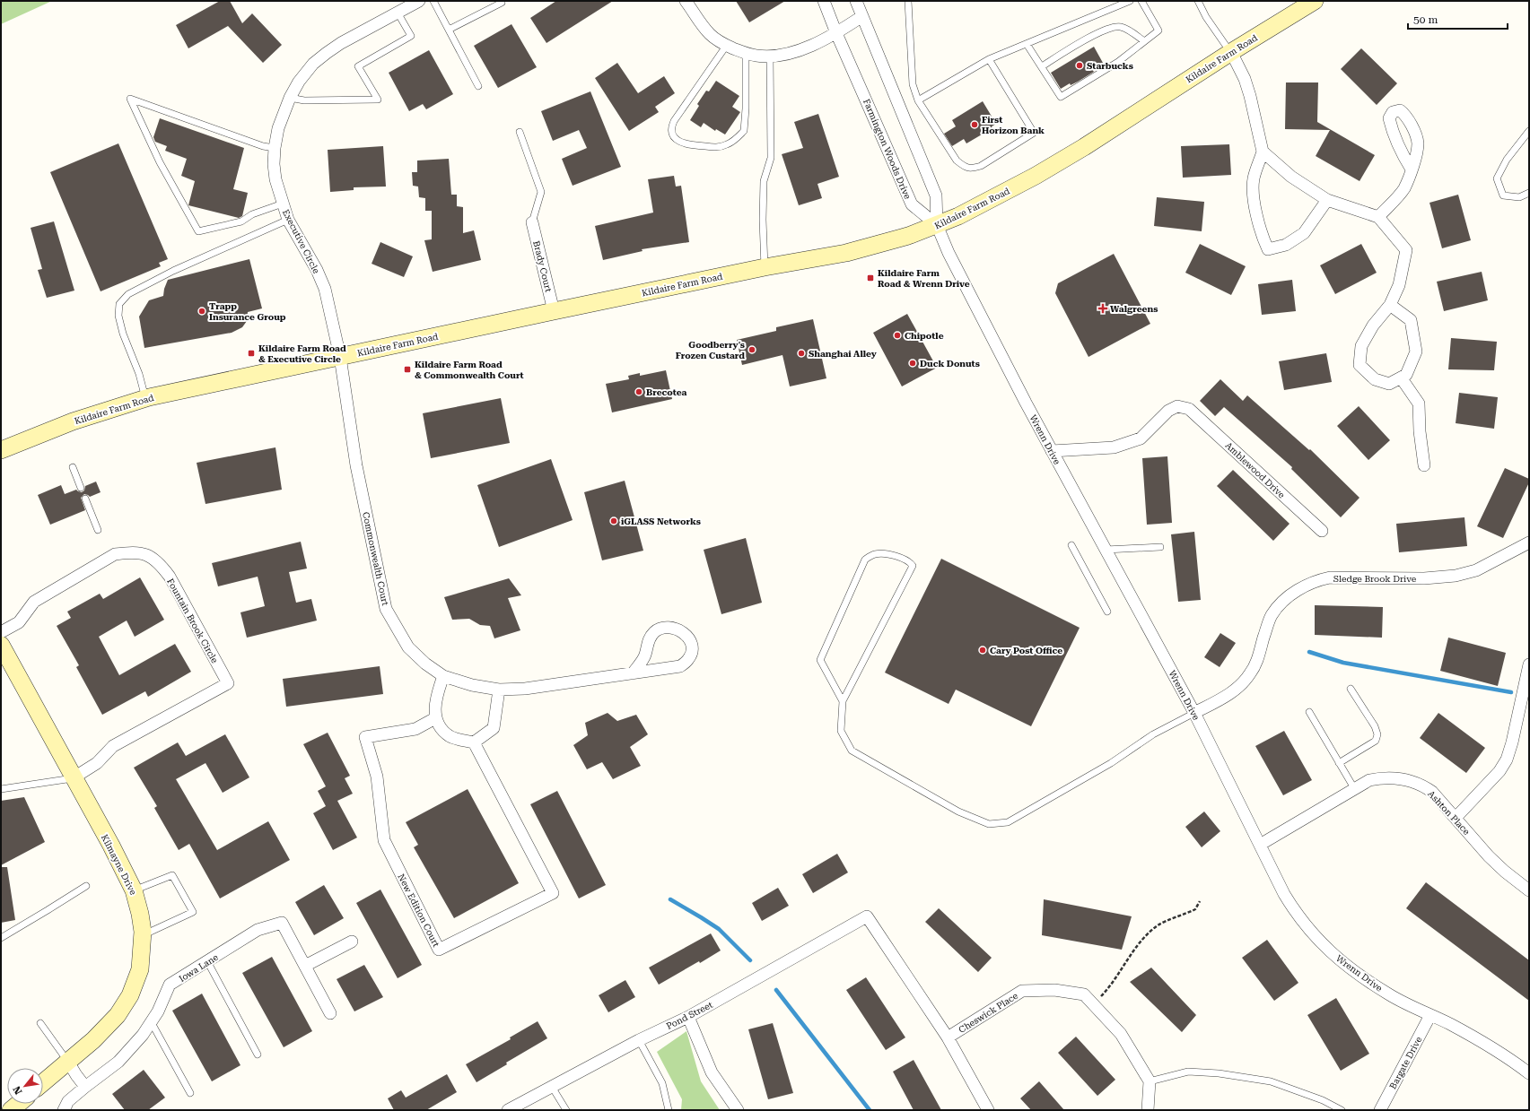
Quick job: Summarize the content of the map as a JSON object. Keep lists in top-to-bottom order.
{
  "streets": {
    "main road": ["Kildaire Farm Road", "Kilmayne Drive"],
    "street": [
      "Farmington Woods Drive",
      "Executive Circle",
      "Brady Court",
      "Wrenn Drive",
      "Amblewood Drive",
      "Commonwealth Court",
      "Sledge Brook Drive",
      "Fountain Brook Circle",
      "Ashton Place",
      "New Edition Court",
      "Iowa Lane",
      "Cheswick Place",
      "Pond Street",
      "Bargate Drive"
    ]
  },
  "crossings": [
    ["Kildaire Farm Road", "Farmington Woods Drive"],
    ["Kildaire Farm Road", "Executive Circle"],
    ["Kildaire Farm Road", "Brady Court"],
    ["Kildaire Farm Road", "Wrenn Drive"],
    ["Kildaire Farm Road", "Commonwealth Court"],
    ["Farmington Woods Drive", "Wrenn Drive"],
    ["Executive Circle", "Commonwealth Court"],
    ["Wrenn Drive", "Amblewood Drive"],
    ["Wrenn Drive", "Sledge Brook Drive"],
    ["Wrenn Drive", "Ashton Place"],
    ["Wrenn Drive", "Bargate Drive"],
    ["Commonwealth Court", "New Edition Court"],
    ["Fountain Brook Circle", "Kilmayne Drive"],
    ["Cheswick Place", "Pond Street"]
  ],
  "places": {
    "other": [
      "Starbucks",
      "First Horizon Bank",
      "Trapp Insurance Group",
      "Chipotle",
      "Goodberry's Frozen Custard",
      "Shanghai Alley",
      "Duck Donuts",
      "Brecotea",
      "iGLASS Networks",
      "Cary Post Office"
    ],
    "transit": ["Kildaire Farm Road & Wrenn Drive", "Kildaire Farm Road & Executive Circle", "Kildaire Farm Road & Commonwealth Court"],
    "health": ["Walgreens"]
  },
  "scale_bar": "50 m",
  "north": "bottom left"
}
